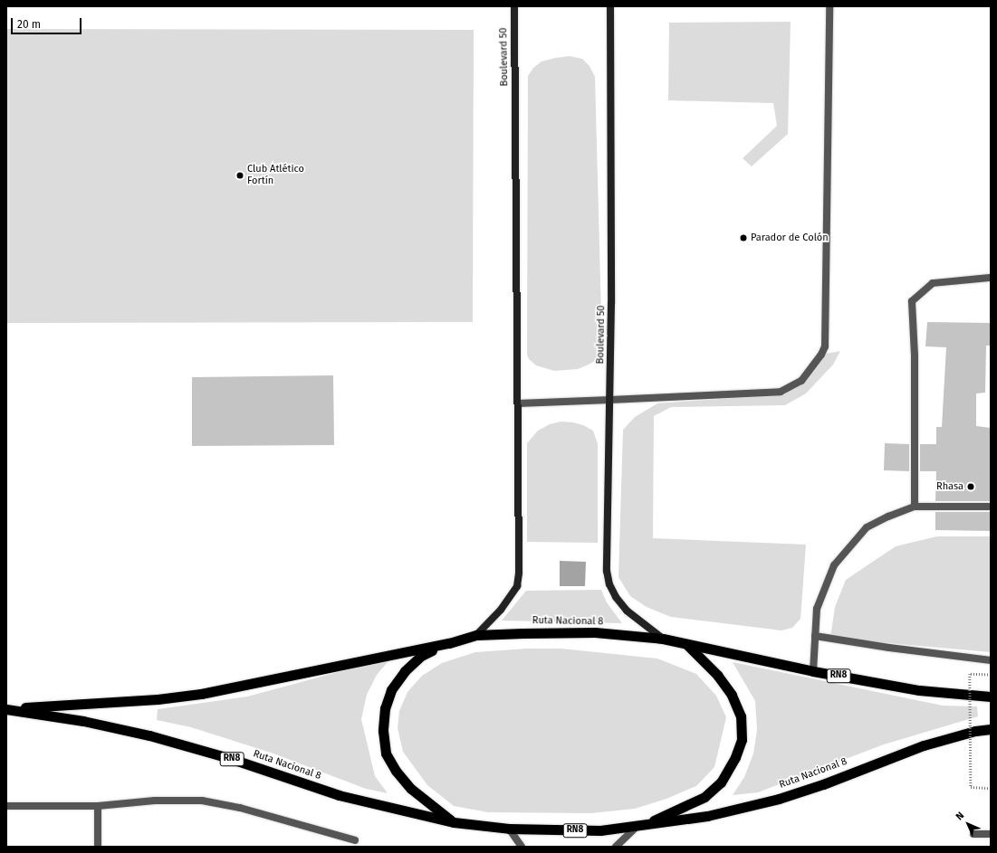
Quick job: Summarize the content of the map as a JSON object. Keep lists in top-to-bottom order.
{
  "streets": {
    "highway": ["Ruta Nacional 8", "RN8"],
    "main road": ["Boulevard 50"]
  },
  "crossings": [
    ["Boulevard 50", "Ruta Nacional 8"]
  ],
  "places": ["Club Atlético Fortín", "Parador de Colón", "Rhasa"],
  "scale_bar": "20 m",
  "north": "top left"
}
